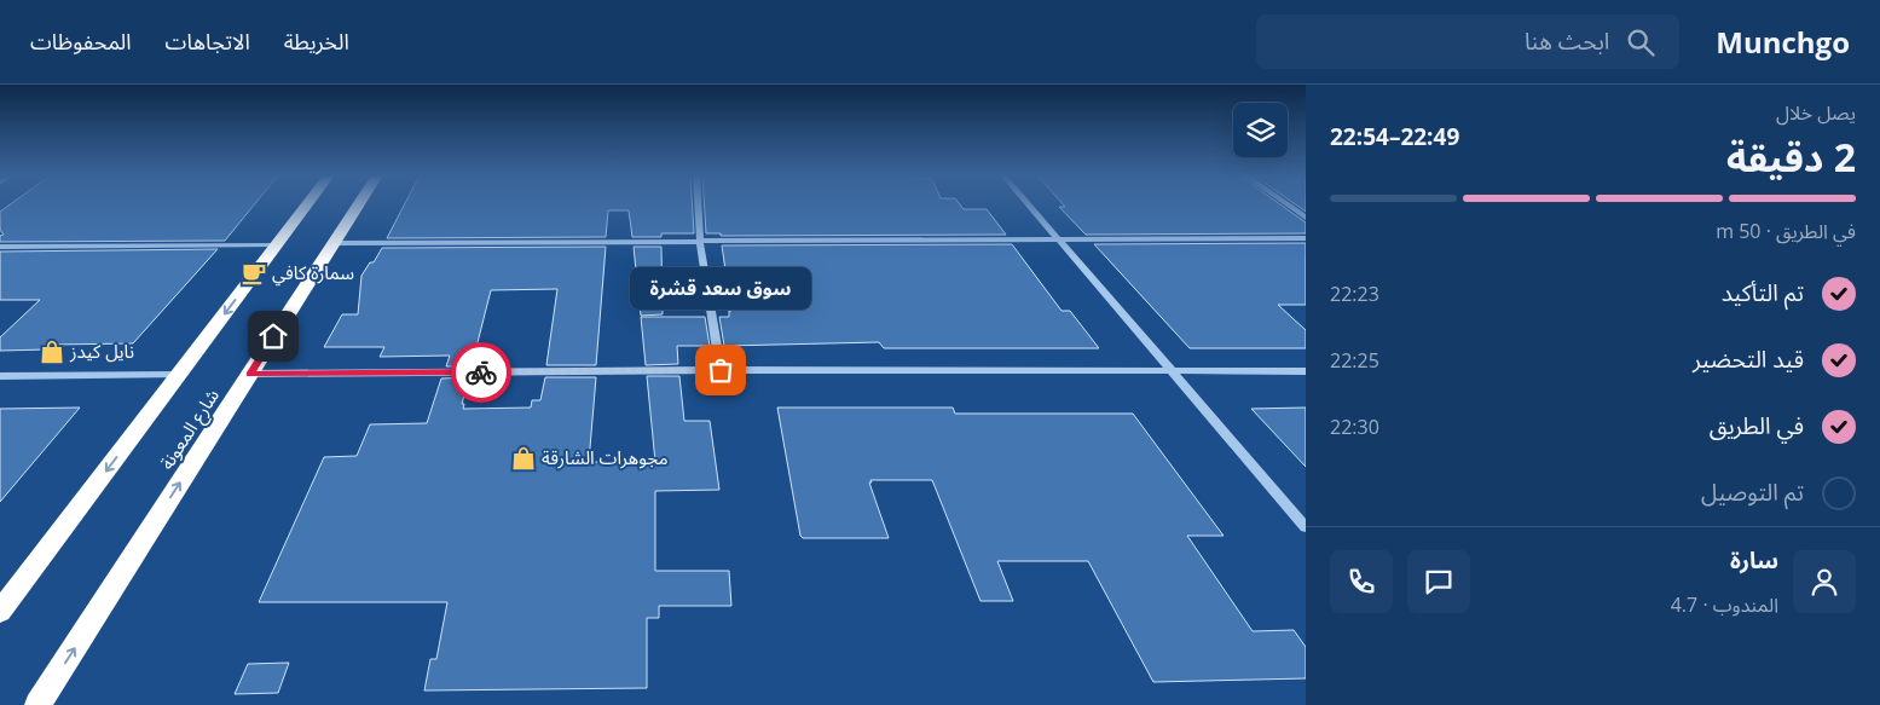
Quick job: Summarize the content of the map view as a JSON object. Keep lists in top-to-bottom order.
{
  "streets": {
    "highway": ["شارع المعونة"]
  },
  "places": {
    "cafe": ["سمارة كافي"],
    "shop": ["نايل كيدز", "مجوهرات الشارقة"],
    "other": ["سوق سعد قشرة"]
  },
  "page": {
    "header": "Munchgo",
    "search": "ابحث هنا",
    "nav": ["الخريطة", "الاتجاهات", "المحفوظات"],
    "heading": ["2 دقيقة", "يصل خلال", "22:49–22:54"],
    "panel": ["سارة", "المندوب · 4.7"],
    "bar": "في الطريق · 50 m",
    "list": [
      ["تم التأكيد", "22:23"],
      ["قيد التحضير", "22:25"],
      ["في الطريق", "22:30"],
      "تم التوصيل"
    ],
    "bubble": "سوق سعد قشرة"
  }
}
